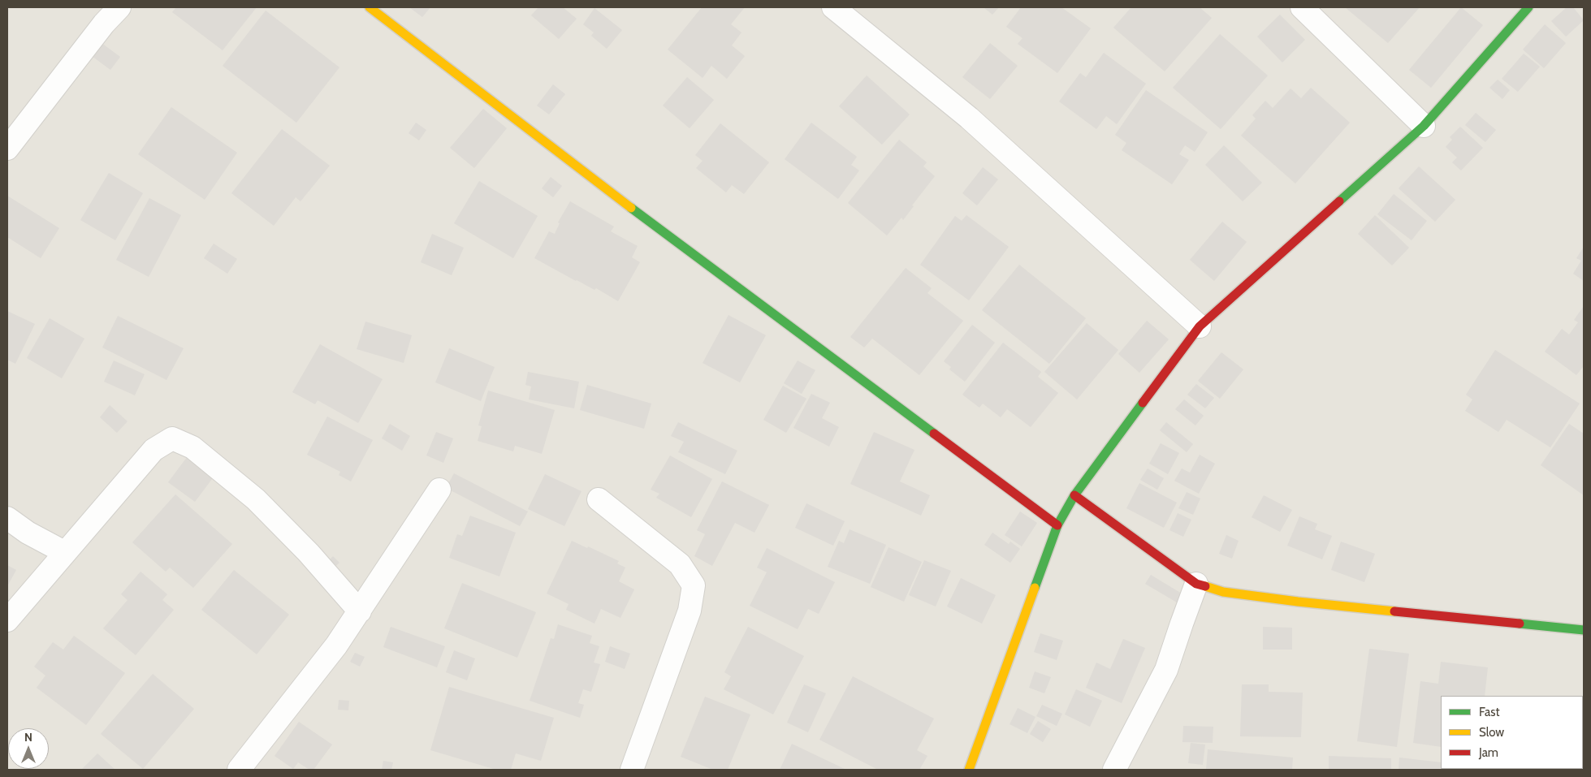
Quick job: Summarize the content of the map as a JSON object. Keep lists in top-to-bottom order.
{
  "legend": ["Fast", "Slow", "Jam"],
  "north": "top"
}
